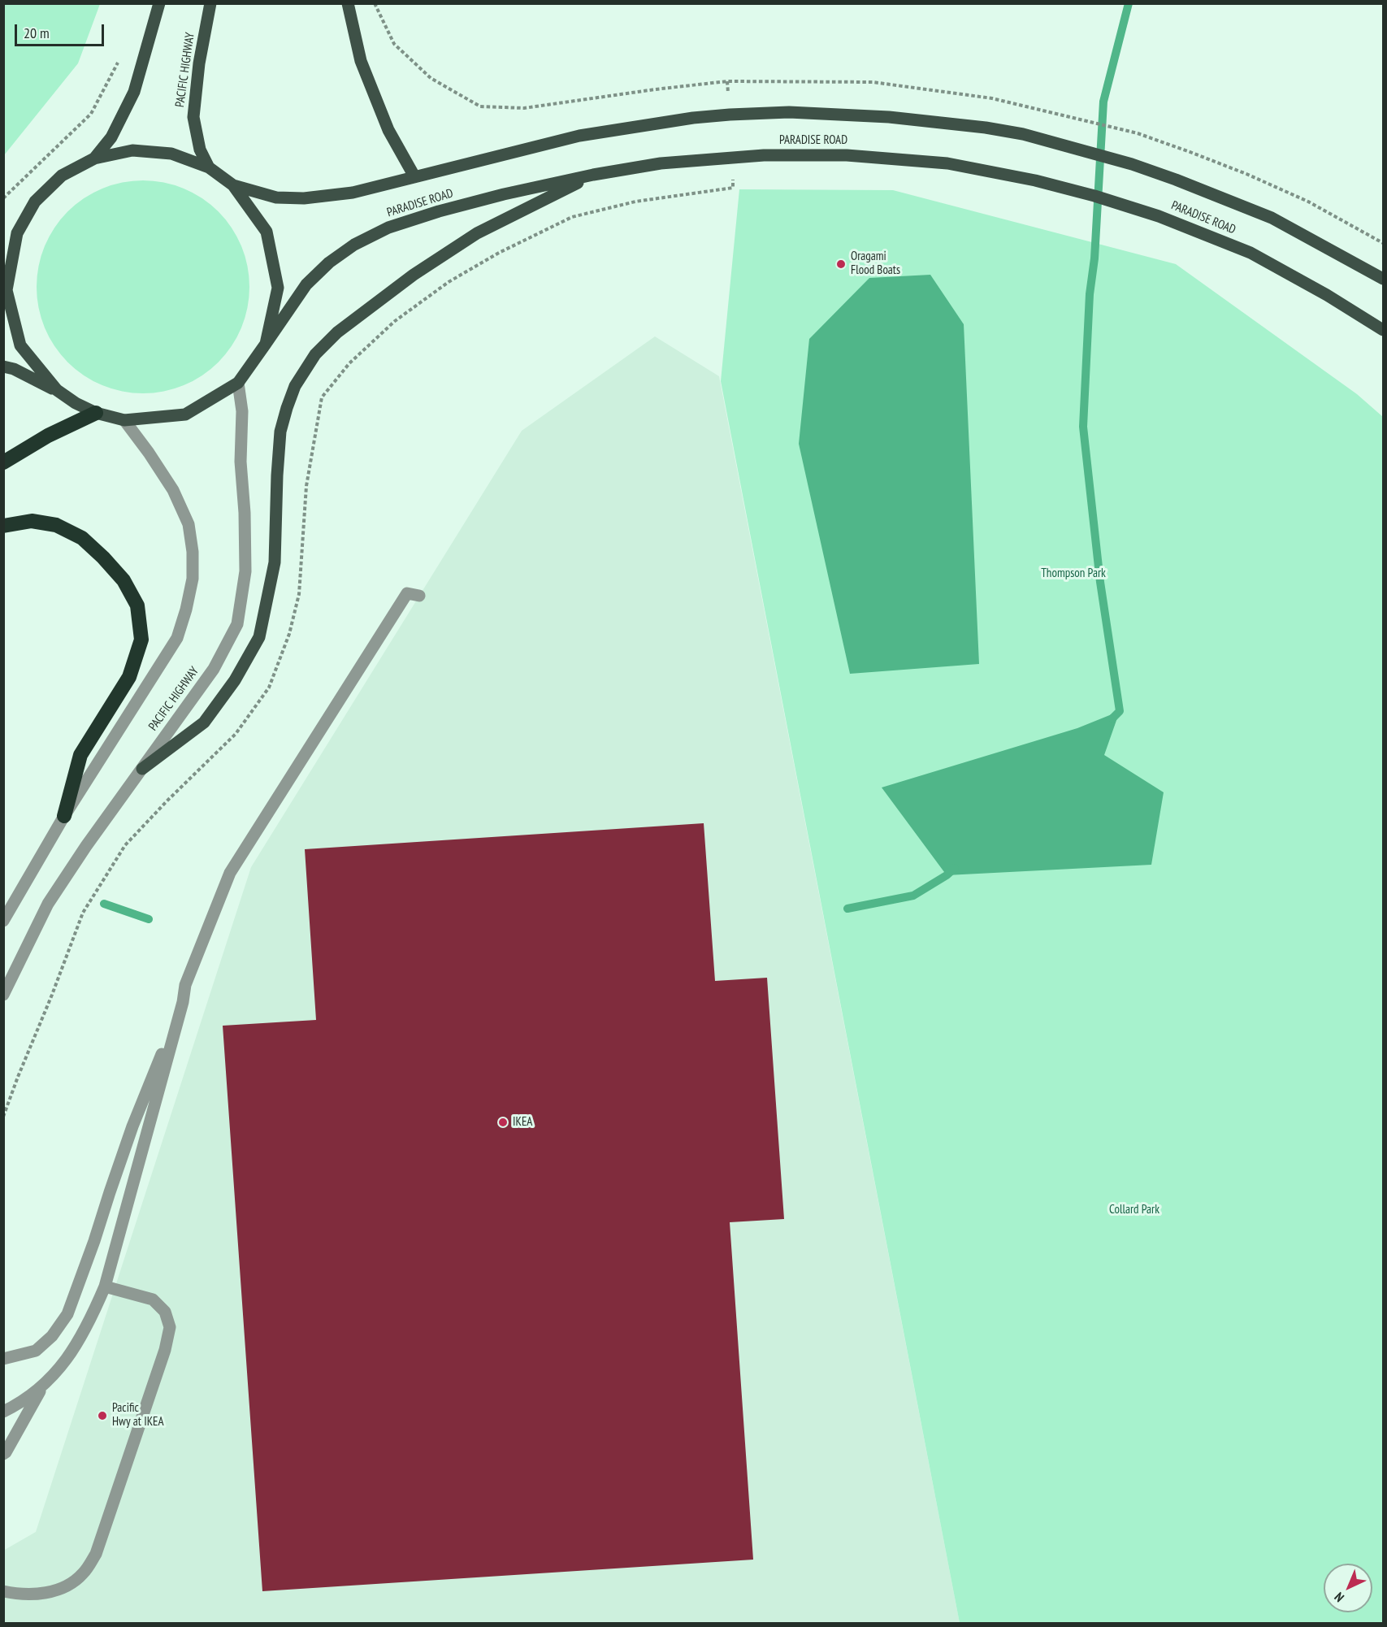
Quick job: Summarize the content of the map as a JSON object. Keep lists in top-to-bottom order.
{
  "streets": {
    "main road": ["PACIFIC HIGHWAY", "PARADISE ROAD"]
  },
  "crossings": [
    ["PACIFIC HIGHWAY", "PARADISE ROAD"]
  ],
  "parks": ["Thompson Park", "Collard Park"],
  "places": ["Oragami Flood Boats", "IKEA", "Pacific Hwy at IKEA"],
  "scale_bar": "20 m",
  "north": "bottom left"
}
